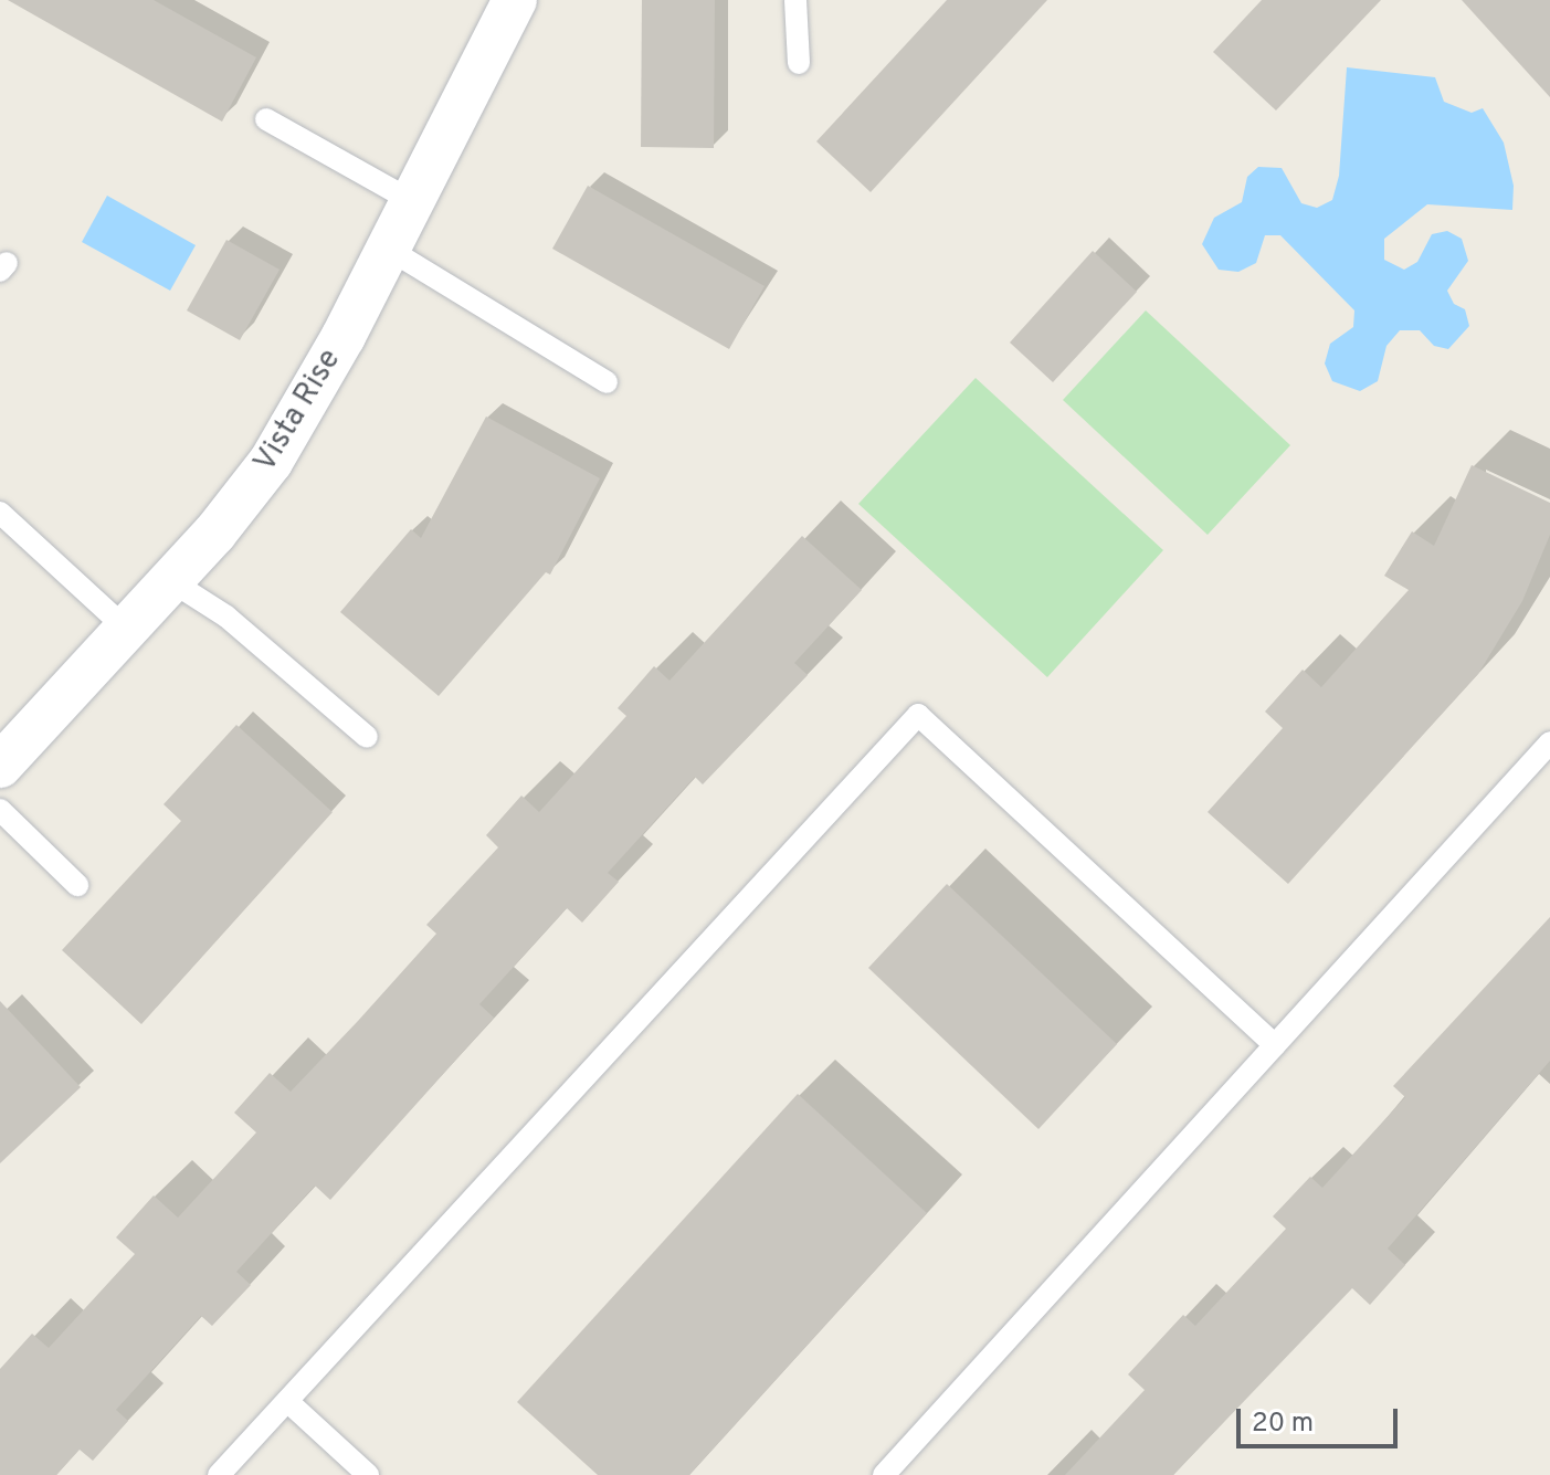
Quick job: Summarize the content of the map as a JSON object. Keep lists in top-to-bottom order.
{
  "streets": {
    "street": ["Vista Rise"]
  },
  "scale_bar": "20 m"
}
